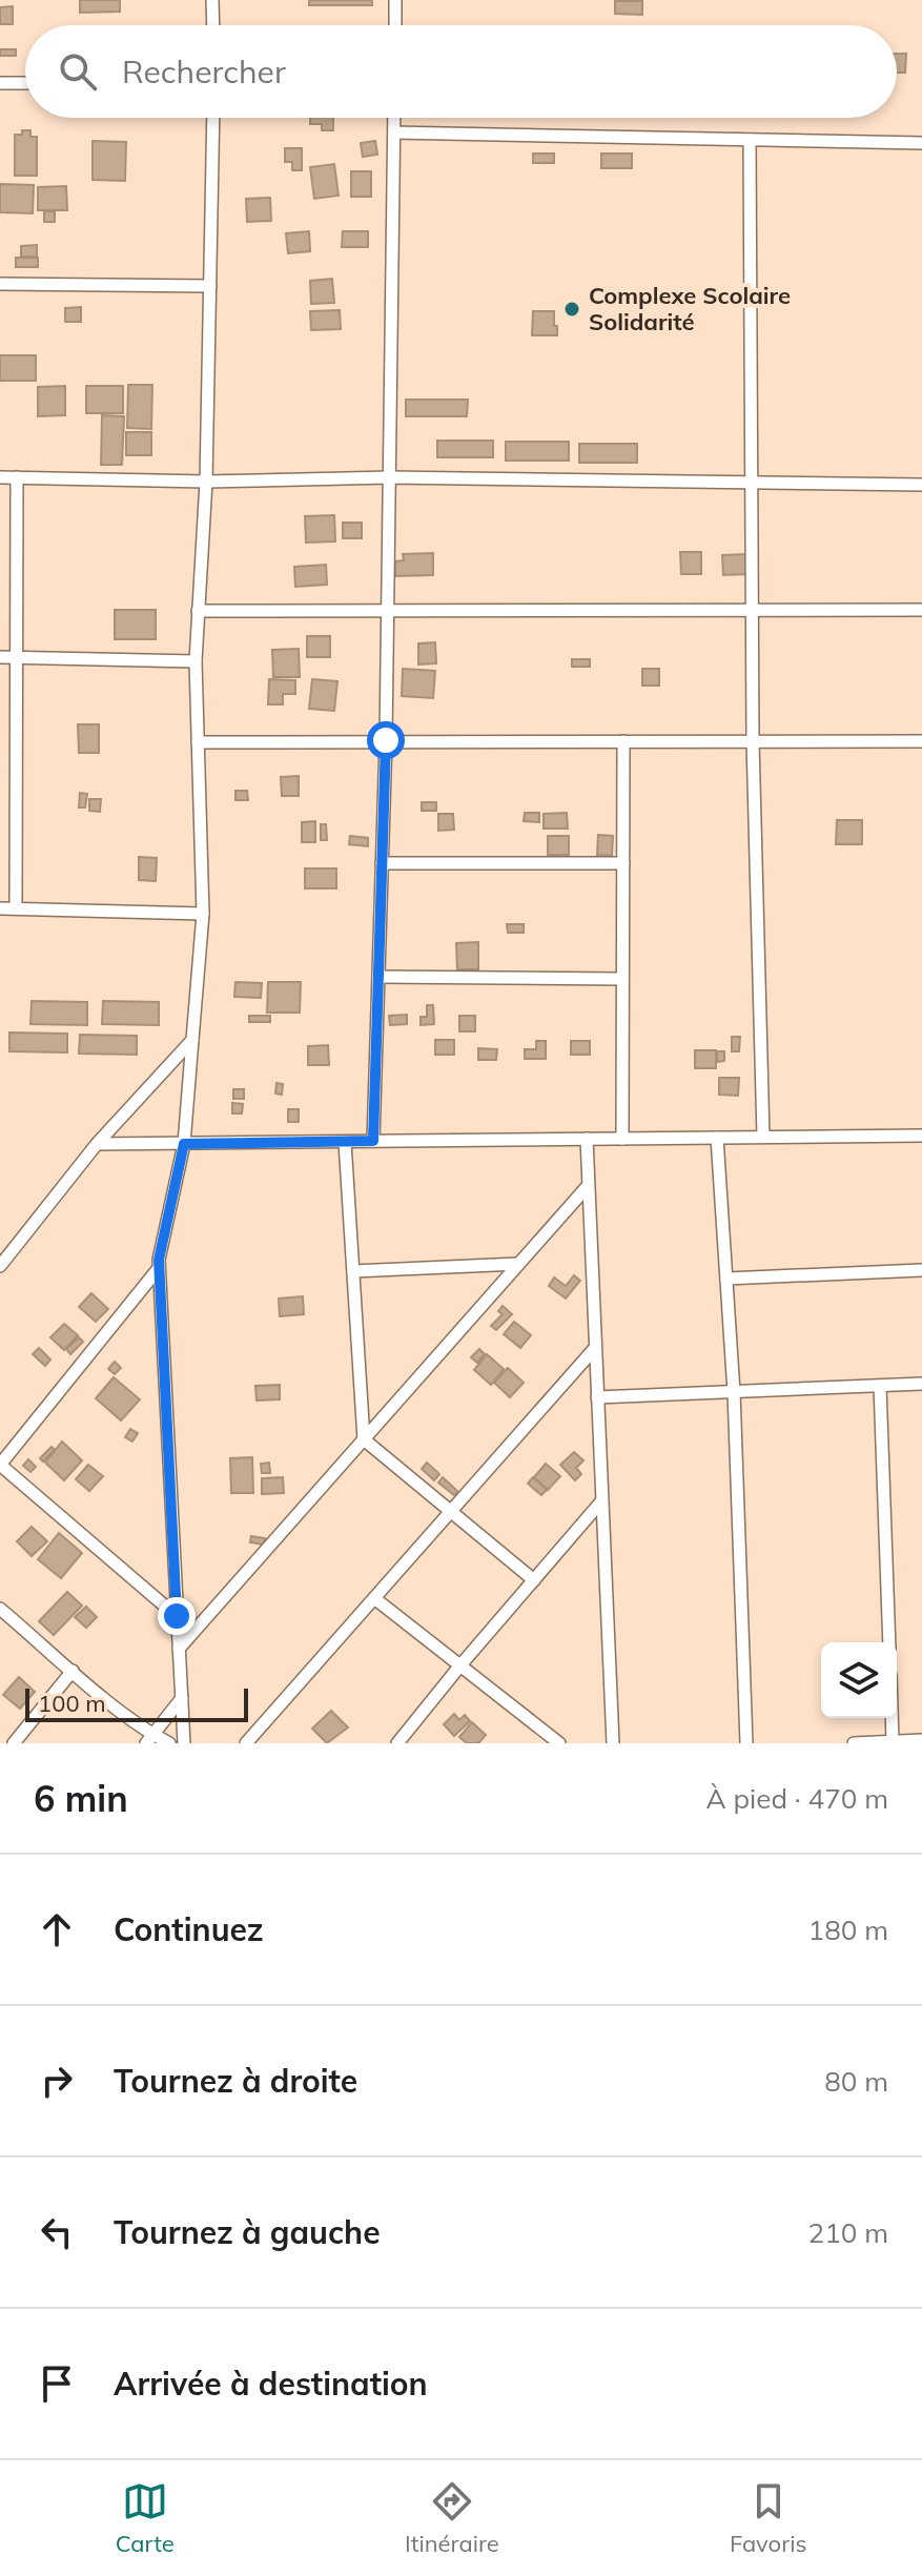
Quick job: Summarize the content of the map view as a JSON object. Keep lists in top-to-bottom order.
{
  "places": ["Complexe Scolaire Solidarité"],
  "scale_bar": "100 m",
  "page": {
    "search": "Rechercher",
    "scale": "100 m",
    "heading": ["6 min", "À pied · 470 m"],
    "list": [
      ["Continuez", "180 m"],
      ["Tournez à droite", "80 m"],
      ["Tournez à gauche", "210 m"],
      "Arrivée à destination"
    ],
    "nav": ["Carte", "Itinéraire", "Favoris"]
  }
}
